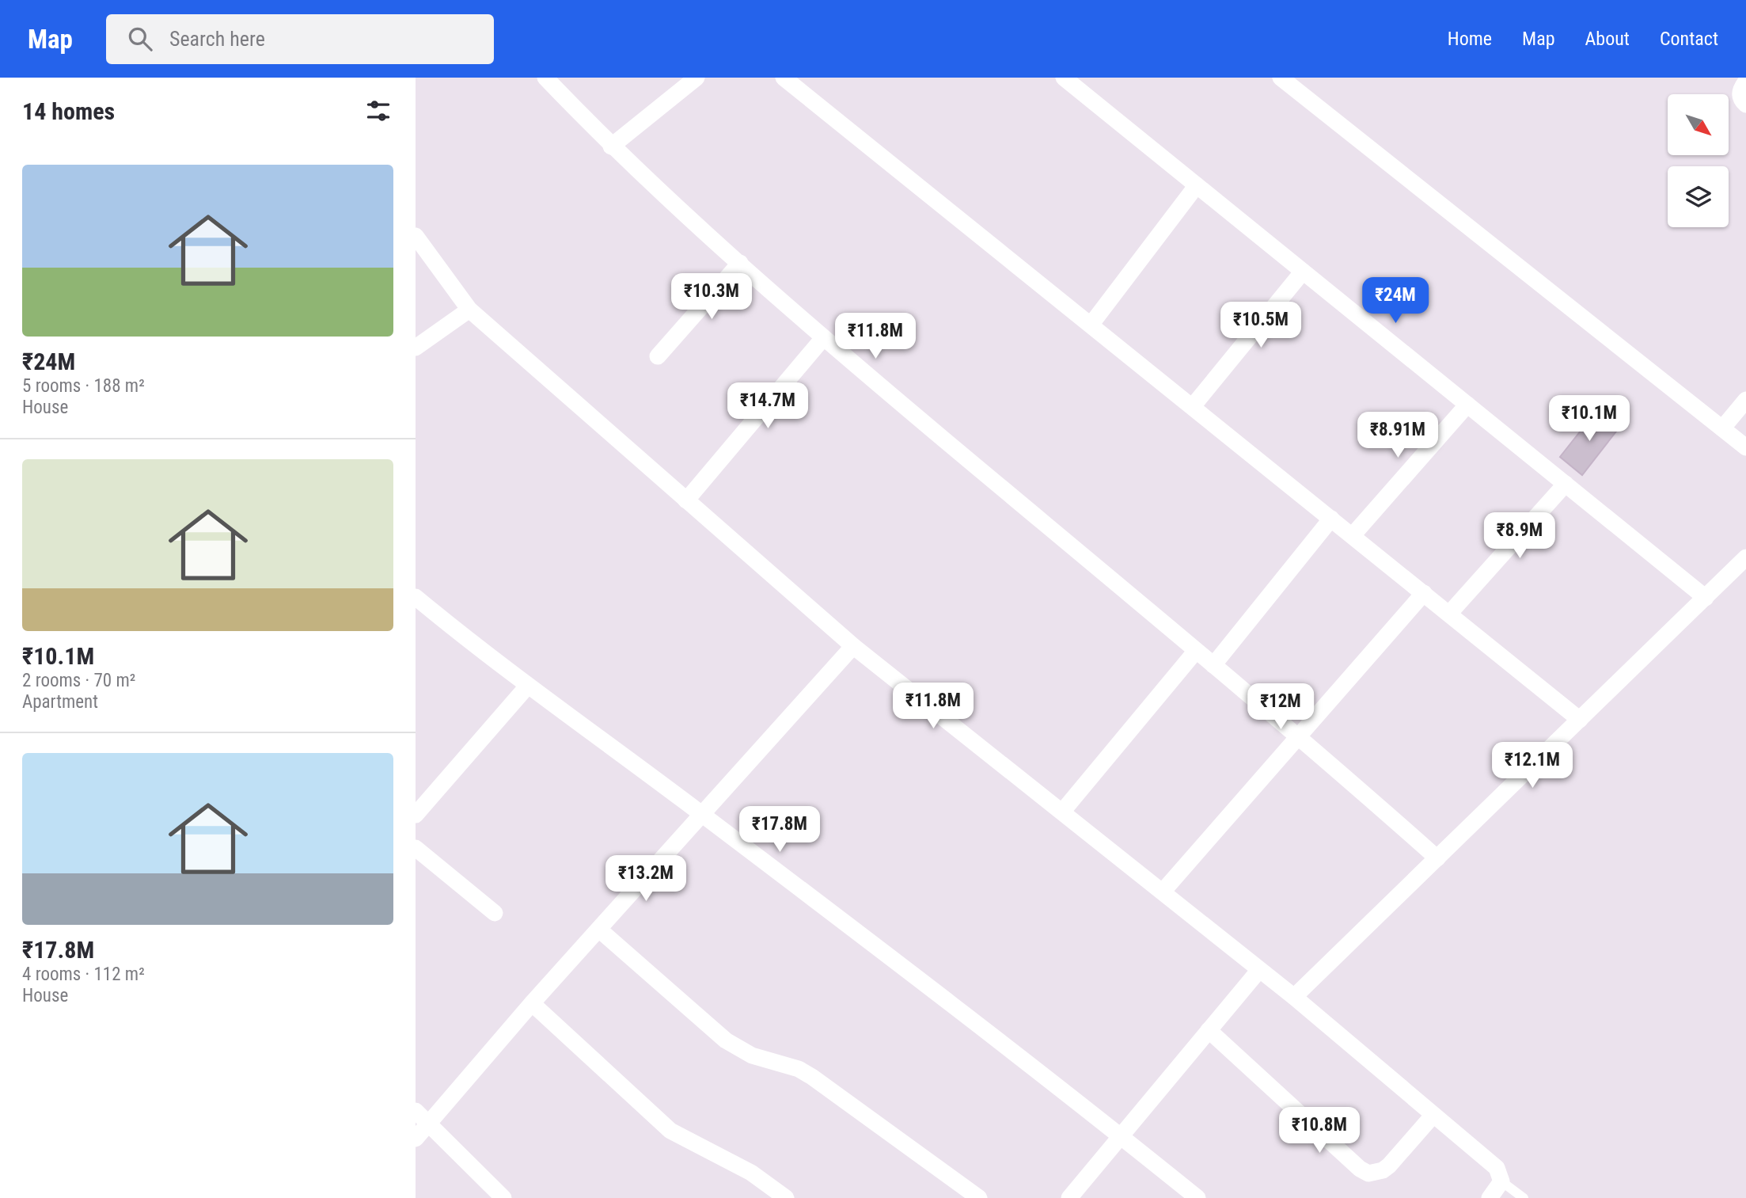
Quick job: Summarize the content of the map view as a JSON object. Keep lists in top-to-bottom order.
{
  "north": "bottom right",
  "page": {
    "header": "Map",
    "search": "Search here",
    "nav": [
      "Home",
      "Map",
      "About",
      "Contact"
    ],
    "heading": "14 homes",
    "list": [
      {
        "name": "₹24M",
        "note": "5 rooms · 188 m² · House"
      },
      {
        "name": "₹10.1M",
        "note": "2 rooms · 70 m² · Apartment"
      },
      {
        "name": "₹17.8M",
        "note": "4 rooms · 112 m² · House"
      }
    ],
    "price": [
      "₹10.3M",
      "₹24M",
      "₹10.5M",
      "₹11.8M",
      "₹14.7M",
      "₹10.1M",
      "₹8.91M",
      "₹8.9M",
      "₹11.8M",
      "₹12M",
      "₹12.1M",
      "₹17.8M",
      "₹13.2M",
      "₹10.8M"
    ]
  }
}
